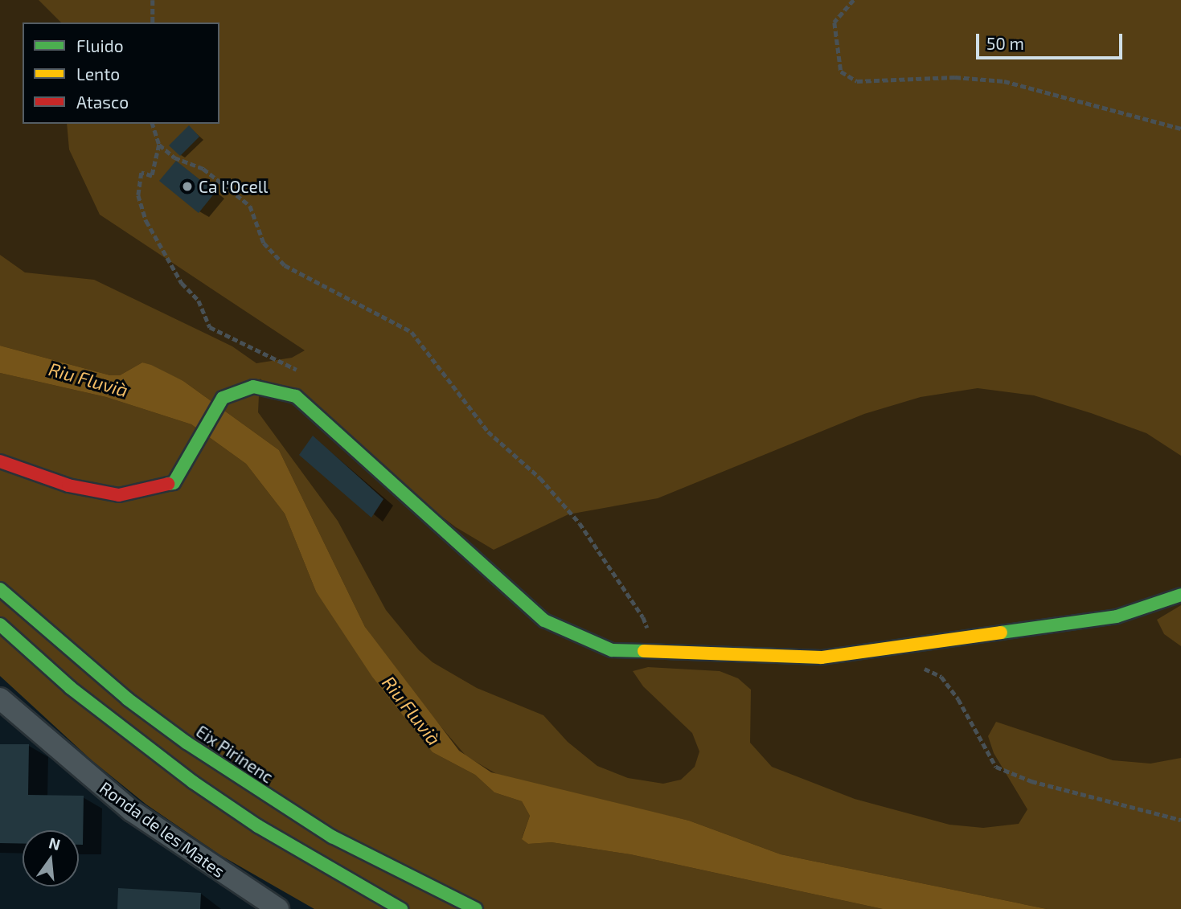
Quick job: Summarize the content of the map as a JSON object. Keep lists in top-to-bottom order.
{
  "streets": {
    "main road": ["Eix Pirinenc"],
    "street": ["Ronda de les Mates"]
  },
  "water": ["Riu Fluvià"],
  "places": ["Ca l'Ocell"],
  "legend": ["Fluido", "Lento", "Atasco"],
  "scale_bar": "50 m",
  "north": "top"
}
